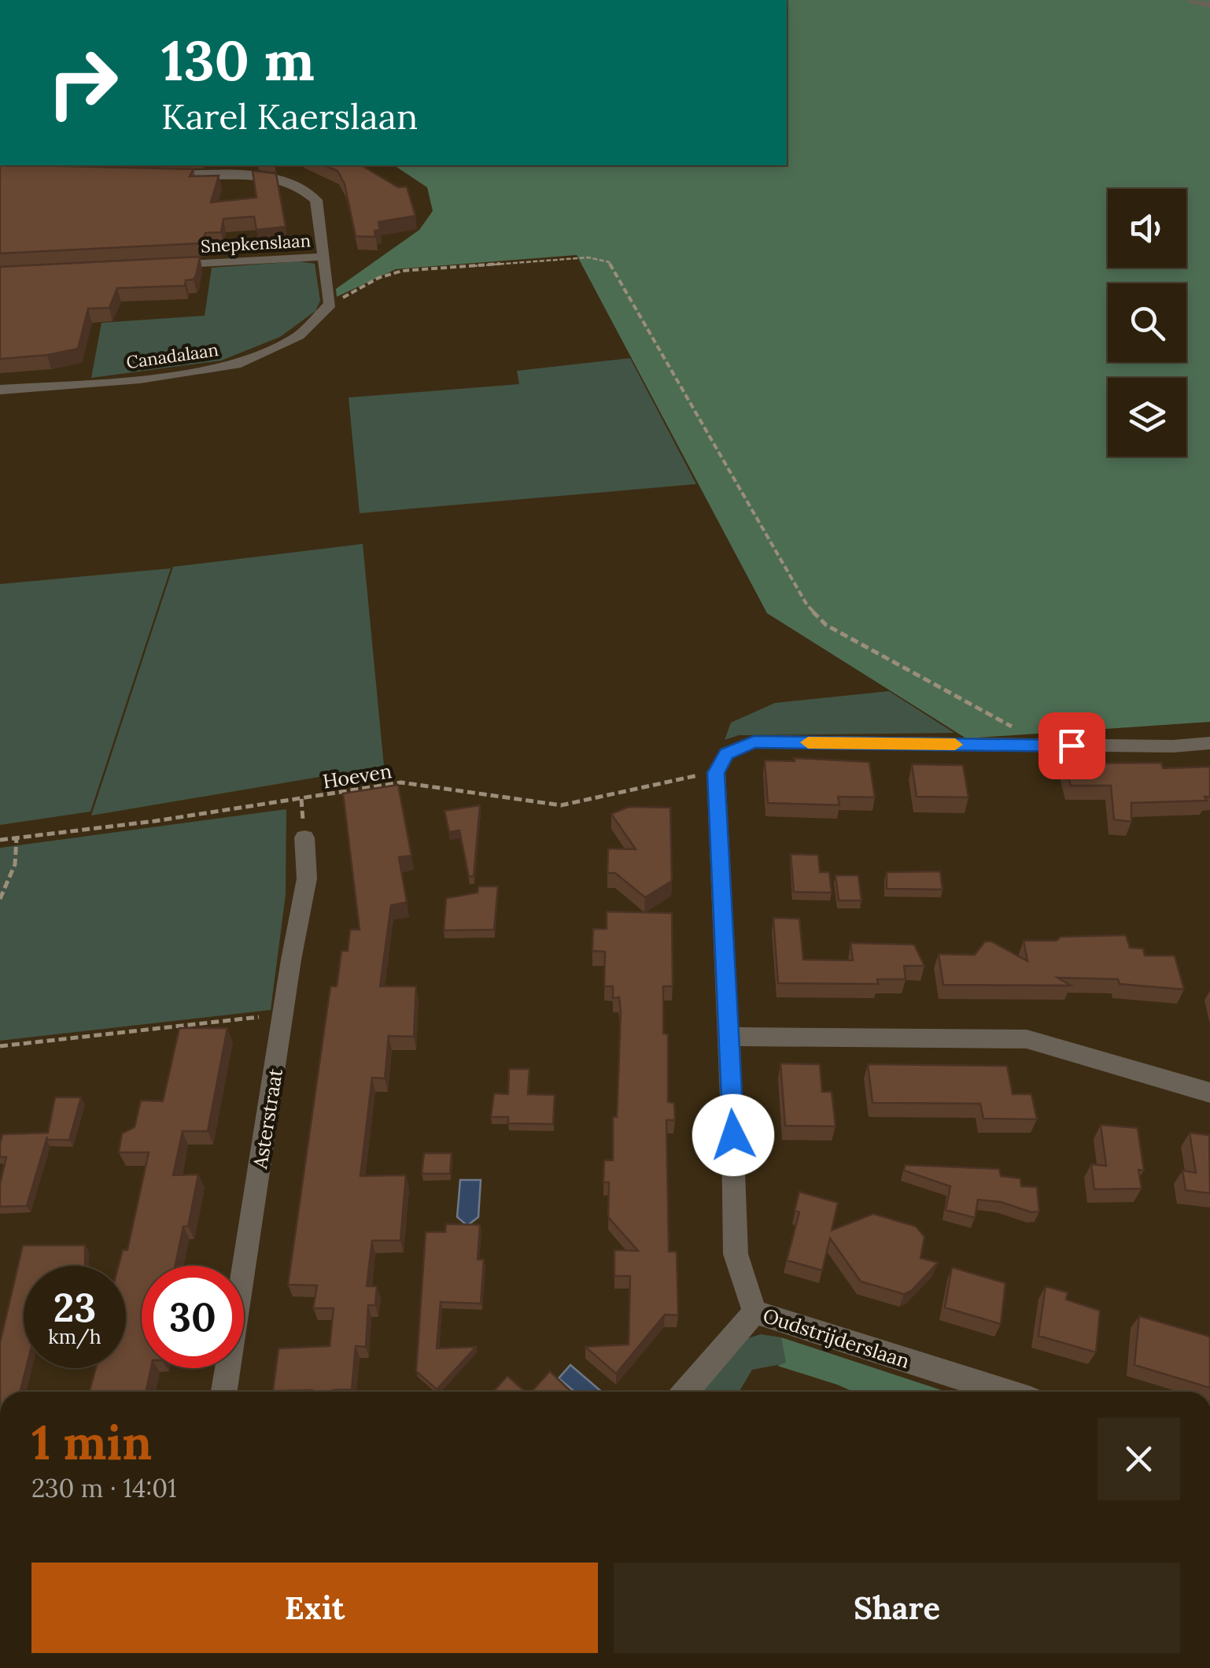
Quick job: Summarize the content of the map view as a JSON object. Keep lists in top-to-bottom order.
{
  "streets": {
    "street": [
      "Snepkenslaan",
      "Canadalaan",
      "Asterstraat",
      "Oudstrijderslaan"
    ],
    "path": ["Hoeven"]
  },
  "crossings": [
    ["Hoeven", "Oudstrijderslaan"]
  ],
  "page": {
    "turn": ["130 m", "Karel Kaerslaan"],
    "speed": "23 km/h",
    "limit": "30",
    "heading": ["1 min", "230 m · 14:01"],
    "buttons": ["Exit", "Share"]
  }
}
